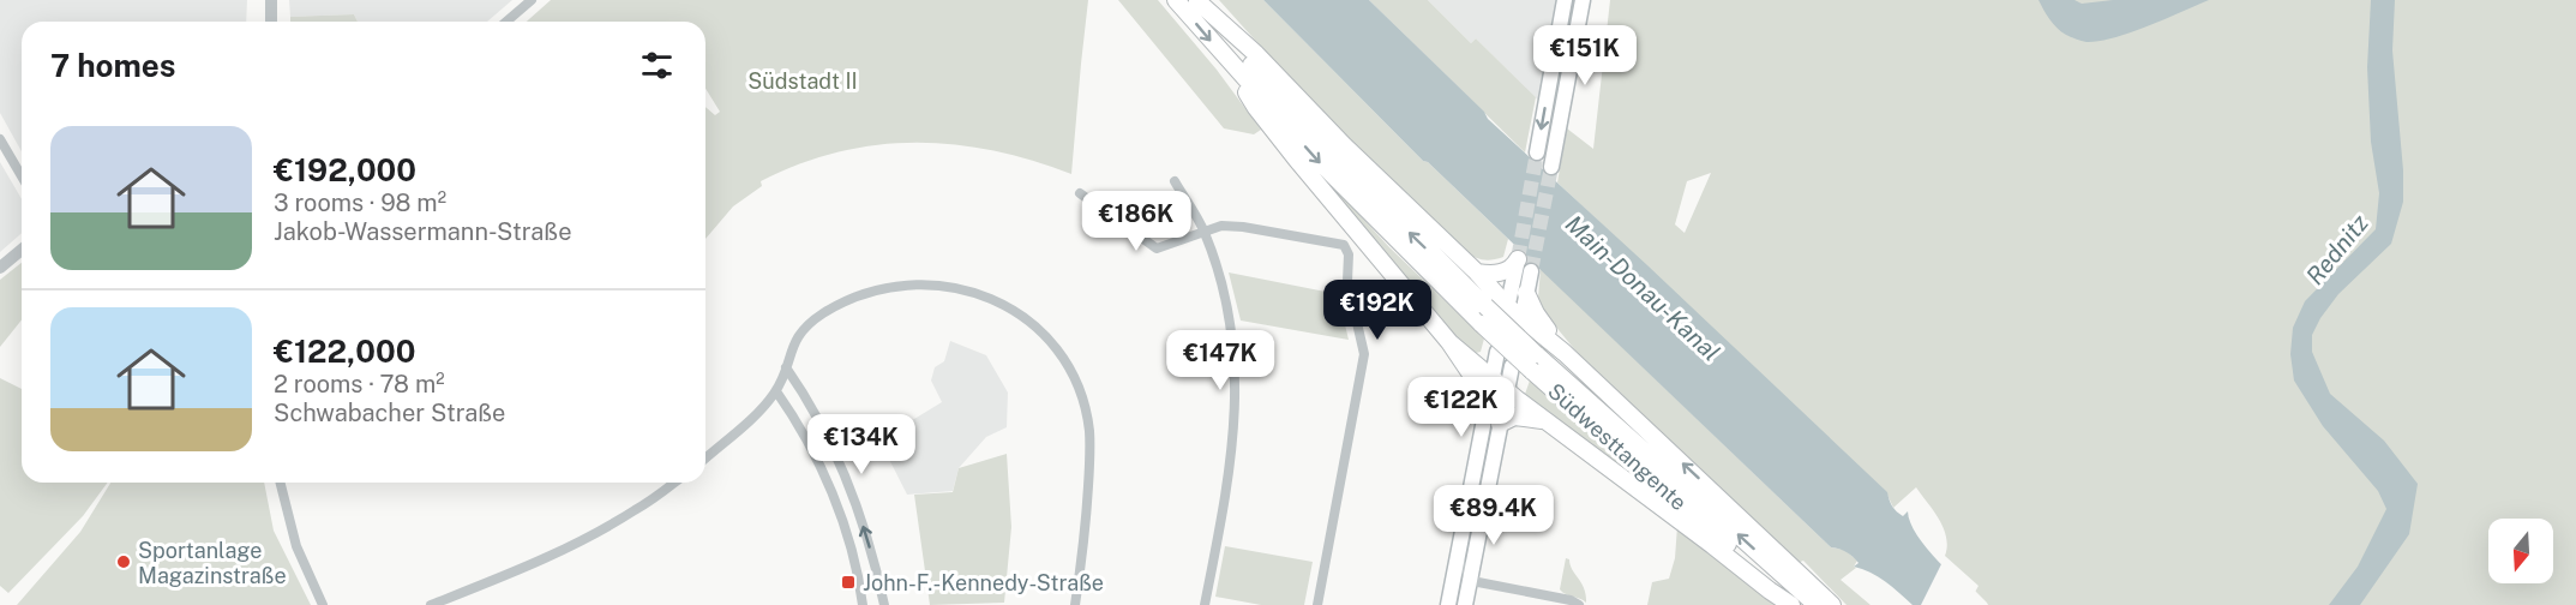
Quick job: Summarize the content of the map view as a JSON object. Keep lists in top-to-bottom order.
{
  "streets": {
    "highway": ["Südwesttangente"]
  },
  "water": ["Rednitz", "Main-Donau-Kanal"],
  "parks": ["Südstadt II"],
  "places": {
    "other": ["Sportanlage Magazinstraße"],
    "transit": ["John-F.-Kennedy-Straße"]
  },
  "north": "bottom",
  "page": {
    "heading": "7 homes",
    "price": [
      "€151K",
      "€186K",
      "€192K",
      "€147K",
      "€122K",
      "€134K",
      "€89.4K"
    ],
    "list": [
      {
        "name": "€192,000",
        "note": "3 rooms · 98 m² · Jakob-Wassermann-Straße"
      },
      {
        "name": "€122,000",
        "note": "2 rooms · 78 m² · Schwabacher Straße"
      }
    ]
  }
}
